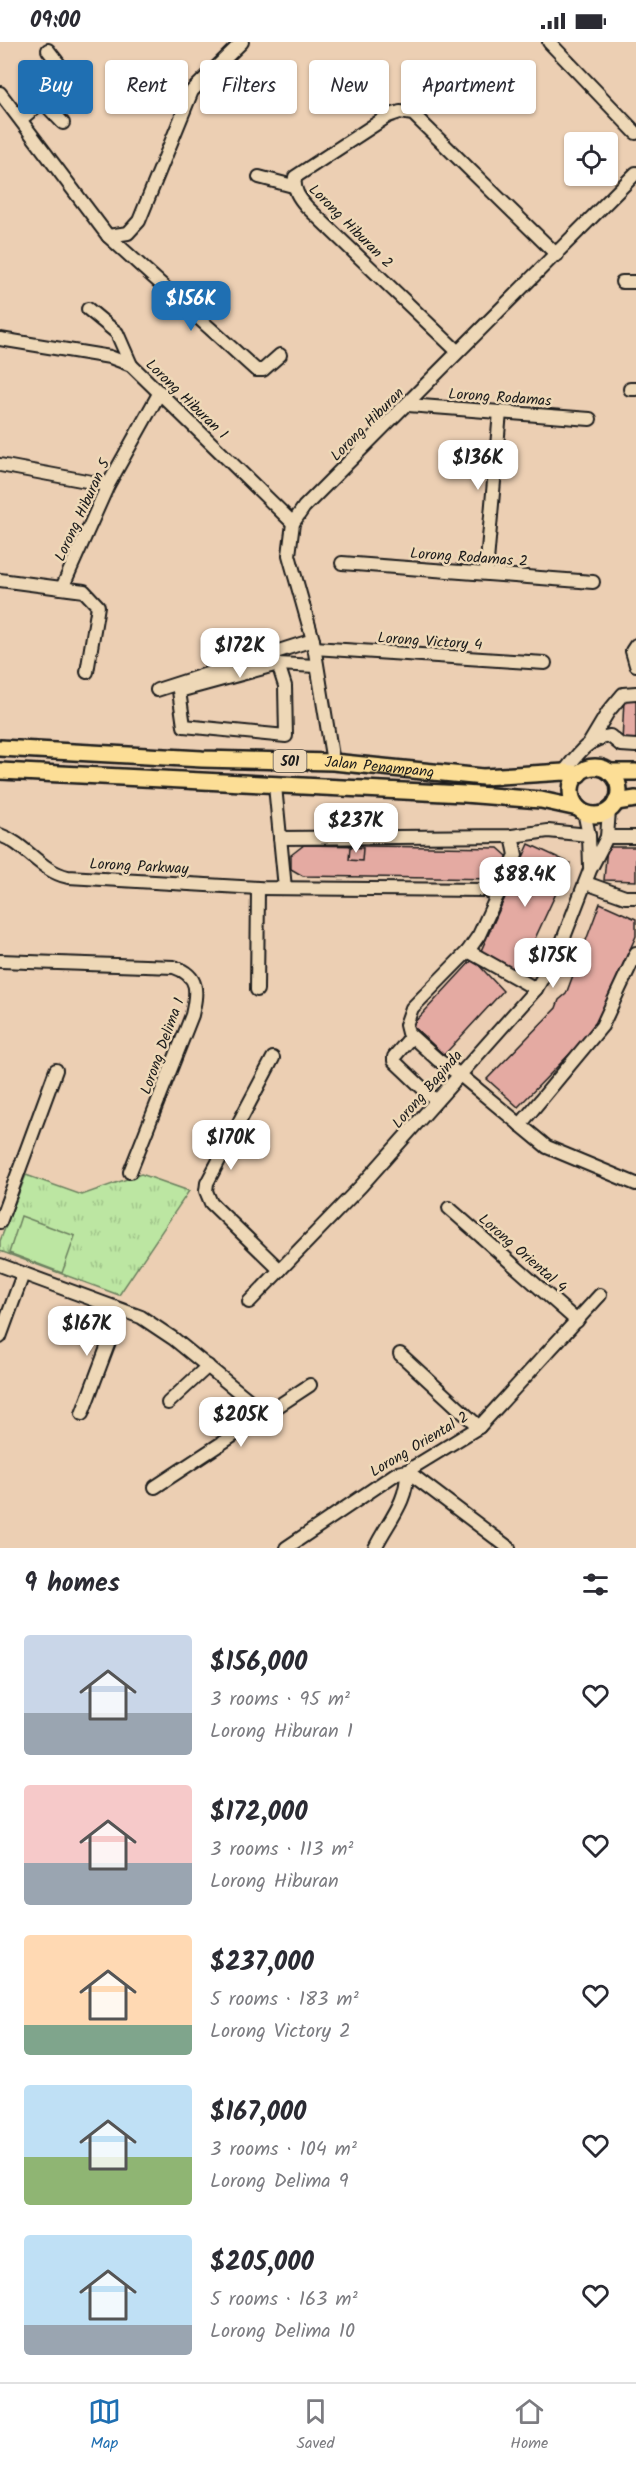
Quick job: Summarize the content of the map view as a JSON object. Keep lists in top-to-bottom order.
{
  "streets": {
    "main road": ["501", "Jalan Penampang"],
    "street": [
      "Lorong Hiburan 2",
      "Lorong Rodamas",
      "Lorong Hiburan 1",
      "Lorong Hiburan",
      "Lorong Hiburan 5",
      "Lorong Rodamas 2",
      "Lorong Victory 4",
      "Lorong Parkway",
      "Lorong Delima 1",
      "Lorong Baginda",
      "Lorong Oriental 4",
      "Lorong Oriental 2"
    ]
  },
  "crossings": [
    ["Lorong Hiburan 2", "Lorong Hiburan"],
    ["Lorong Rodamas", "Lorong Hiburan"],
    ["Lorong Hiburan 1", "Lorong Hiburan"],
    ["Lorong Hiburan 1", "Lorong Hiburan 5"],
    ["Jalan Penampang", "Lorong Baginda"],
    ["Lorong Oriental 4", "Lorong Oriental 2"]
  ],
  "page": {
    "status": "09:00",
    "chip": [
      "Buy",
      "Rent",
      "Filters",
      "New",
      "Apartment"
    ],
    "price": [
      "$156K",
      "$136K",
      "$172K",
      "$237K",
      "$88.4K",
      "$175K",
      "$170K",
      "$167K",
      "$205K"
    ],
    "heading": "9 homes",
    "list": [
      {
        "name": "$156,000",
        "note": "3 rooms · 95 m² · Lorong Hiburan 1"
      },
      {
        "name": "$172,000",
        "note": "3 rooms · 113 m² · Lorong Hiburan"
      },
      {
        "name": "$237,000",
        "note": "5 rooms · 183 m² · Lorong Victory 2"
      },
      {
        "name": "$167,000",
        "note": "3 rooms · 104 m² · Lorong Delima 9"
      },
      {
        "name": "$205,000",
        "note": "5 rooms · 163 m² · Lorong Delima 10"
      }
    ],
    "tabs": ["Map", "Saved", "Home"]
  }
}
